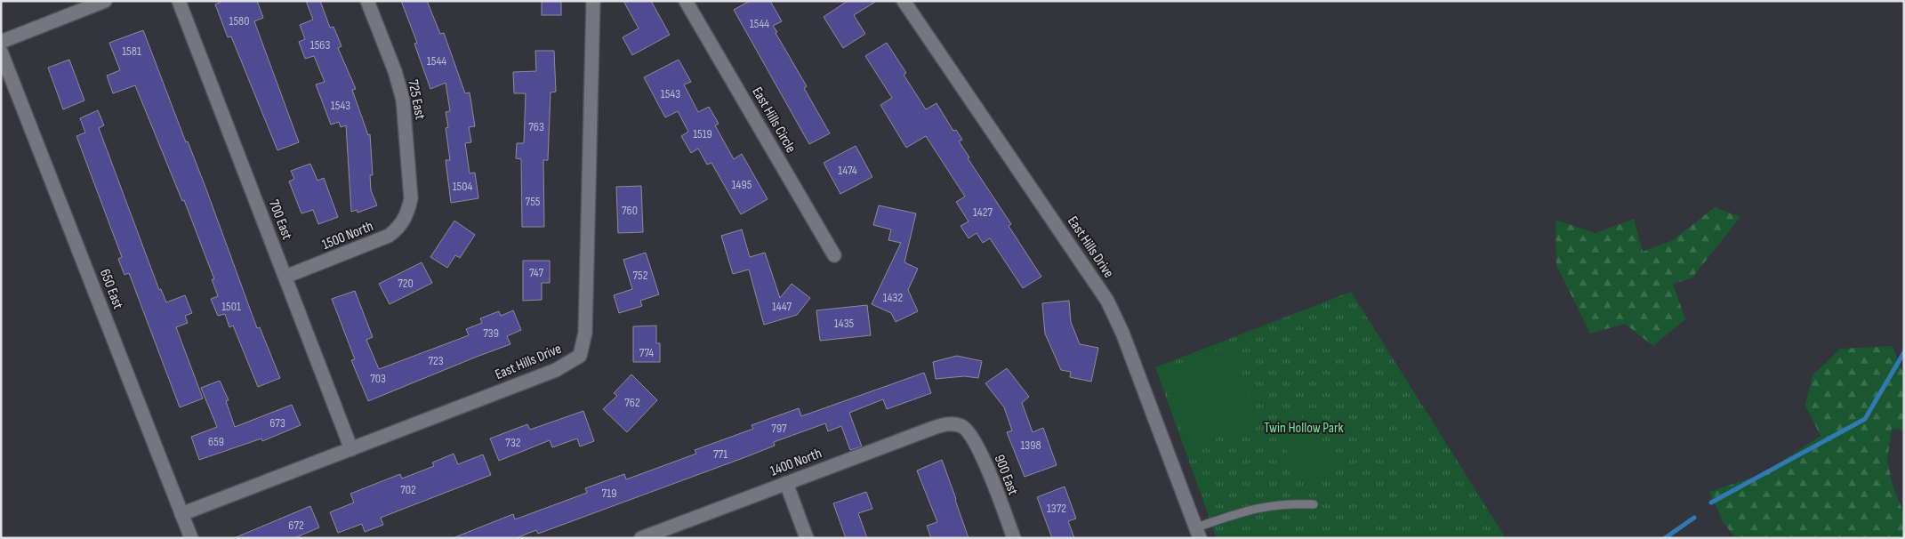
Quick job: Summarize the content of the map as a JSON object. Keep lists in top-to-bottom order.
{
  "streets": {
    "street": [
      "725 East",
      "East Hills Circle",
      "700 East",
      "1500 North",
      "East Hills Drive",
      "650 East",
      "1400 North",
      "900 East"
    ]
  },
  "crossings": [
    ["725 East", "1500 North"],
    ["700 East", "1500 North"],
    ["700 East", "East Hills Drive"],
    ["East Hills Drive", "650 East"],
    ["1400 North", "900 East"]
  ],
  "parks": ["Twin Hollow Park"],
  "house_numbers": [
    "1580",
    "1544",
    "1563",
    "1581",
    "1544",
    "1543",
    "1543",
    "763",
    "1519",
    "1474",
    "1495",
    "1504",
    "755",
    "760",
    "1427",
    "747",
    "752",
    "720",
    "1432",
    "1501",
    "1447",
    "1435",
    "739",
    "774",
    "723",
    "703",
    "762",
    "673",
    "797",
    "659",
    "732",
    "1398",
    "771",
    "702",
    "719",
    "1372",
    "672"
  ]
}
